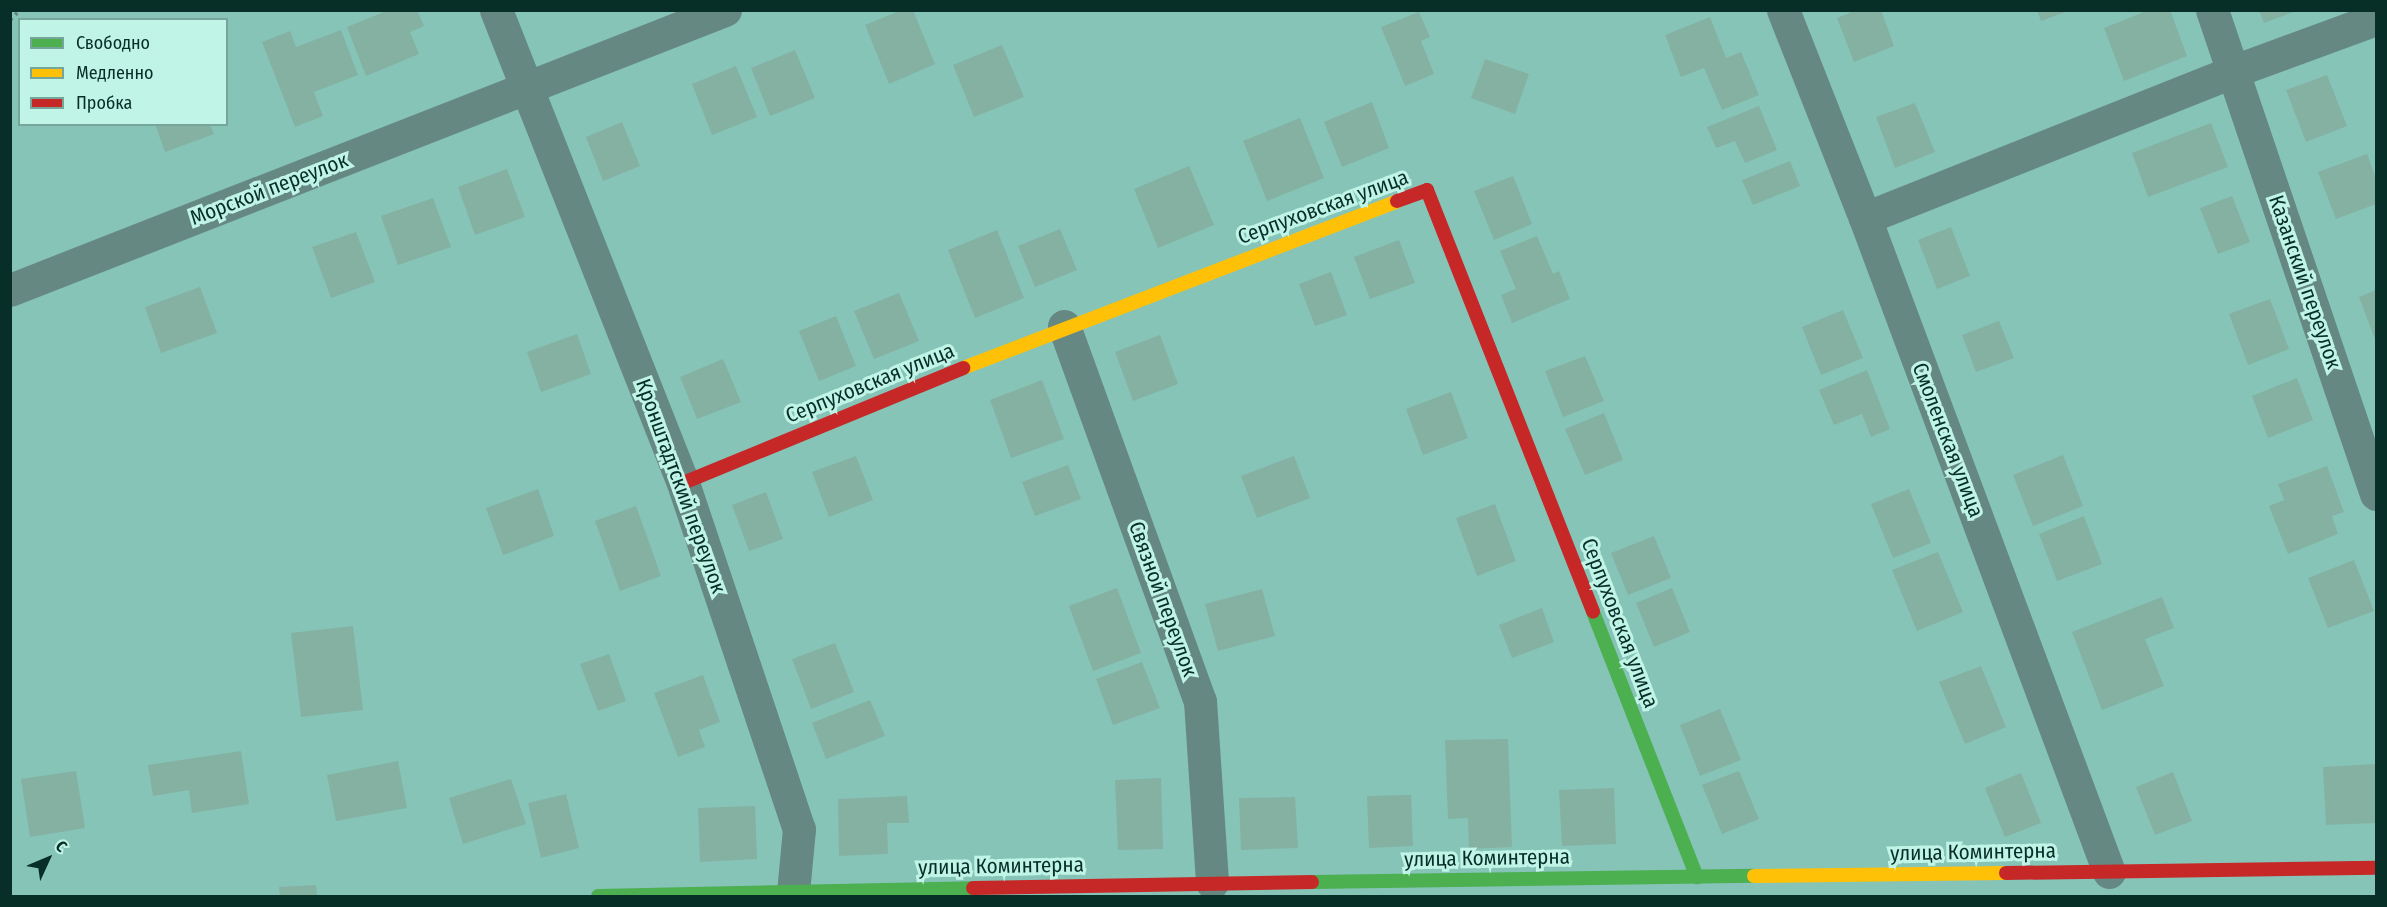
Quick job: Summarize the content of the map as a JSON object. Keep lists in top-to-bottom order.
{
  "streets": {
    "street": [
      "Морской переулок",
      "Серпуховская улица",
      "Казанский переулок",
      "Смоленская улица",
      "Кронштадтский переулок",
      "Связной переулок",
      "улица Коминтерна"
    ]
  },
  "crossings": [
    ["Морской переулок", "Кронштадтский переулок"],
    ["Серпуховская улица", "Кронштадтский переулок"],
    ["Серпуховская улица", "Связной переулок"],
    ["Серпуховская улица", "улица Коминтерна"],
    ["Смоленская улица", "улица Коминтерна"],
    ["Кронштадтский переулок", "улица Коминтерна"],
    ["Связной переулок", "улица Коминтерна"]
  ],
  "legend": ["Свободно", "Медленно", "Пробка"],
  "north": "top right"
}
